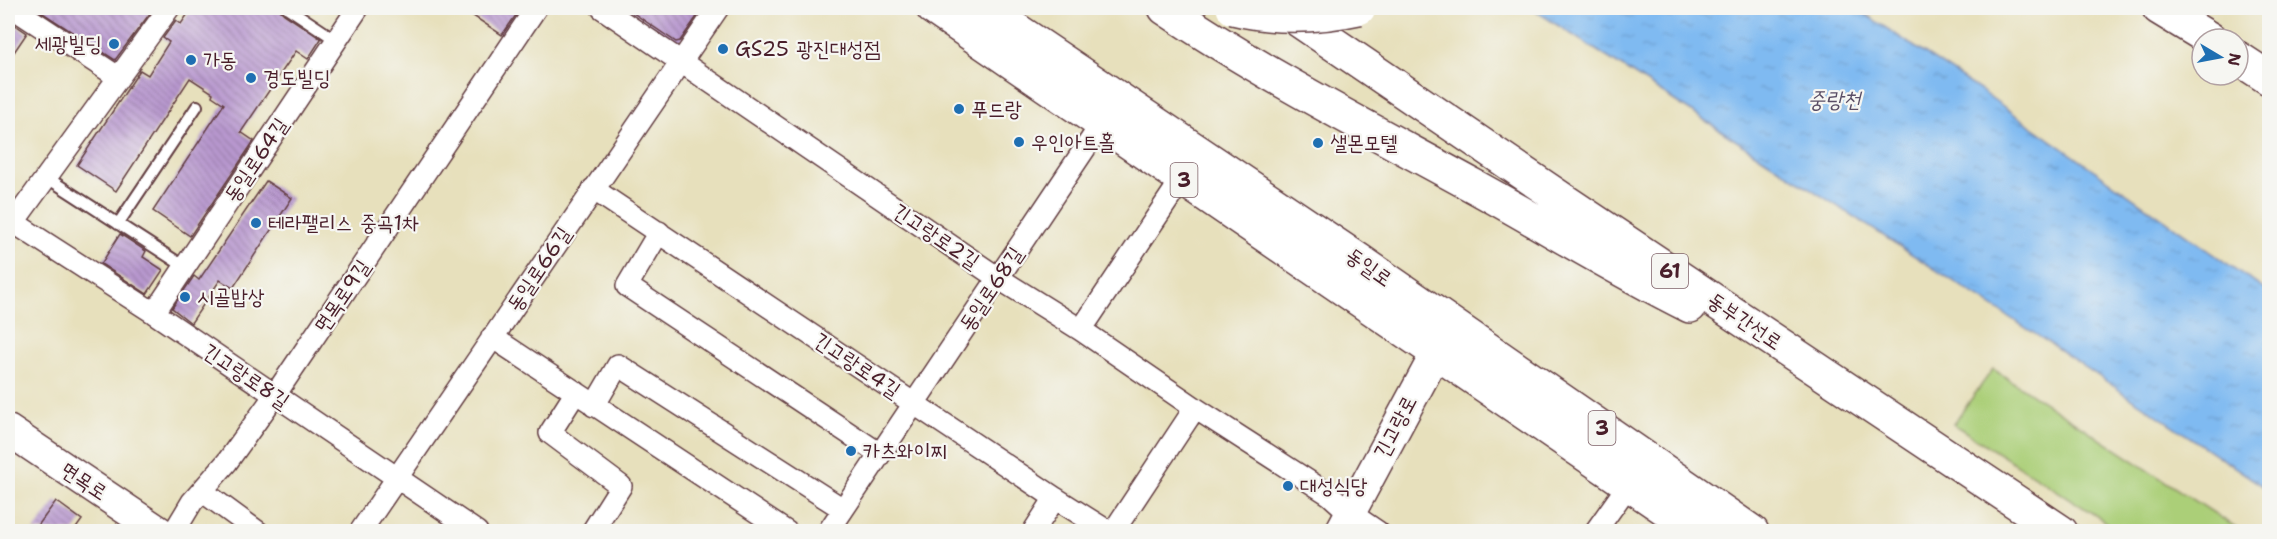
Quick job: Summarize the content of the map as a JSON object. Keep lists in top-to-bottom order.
{
  "streets": {
    "main road": [
      "3",
      "동일로",
      "61",
      "동부간선로",
      "긴고랑로",
      "면목로"
    ],
    "street": [
      "동일로64길",
      "긴고랑로2길",
      "동일로66길",
      "동일로68길",
      "면목로9길",
      "긴고랑로4길",
      "긴고랑로8길"
    ]
  },
  "crossings": [
    ["동일로64길", "긴고랑로8길"],
    ["긴고랑로2길", "동일로66길"],
    ["긴고랑로2길", "동일로68길"],
    ["긴고랑로2길", "긴고랑로"],
    ["동일로", "동일로68길"],
    ["동일로", "긴고랑로"],
    ["동일로66길", "긴고랑로4길"],
    ["동일로66길", "긴고랑로8길"],
    ["동일로68길", "긴고랑로4길"],
    ["면목로9길", "긴고랑로8길"]
  ],
  "water": ["중랑천"],
  "places": [
    "세광빌딩",
    "GS25 광진대성점",
    "가동",
    "경도빌딩",
    "푸드랑",
    "우인아트홀",
    "샐몬모텔",
    "테라팰리스 중곡1차",
    "시골밥상",
    "카츠와이찌",
    "대성식당"
  ],
  "north": "right"
}
